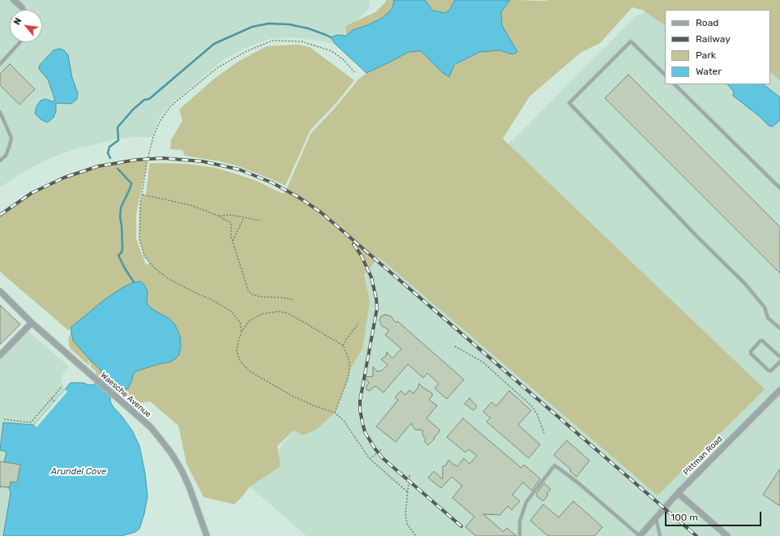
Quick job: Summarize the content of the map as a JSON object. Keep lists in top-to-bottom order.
{
  "streets": {
    "street": ["Waesche Avenue", "Pittman Road"]
  },
  "water": ["Arundel Cove"],
  "legend": [
    "Road",
    "Railway",
    "Park",
    "Water"
  ],
  "scale_bar": "100 m",
  "north": "top left"
}
